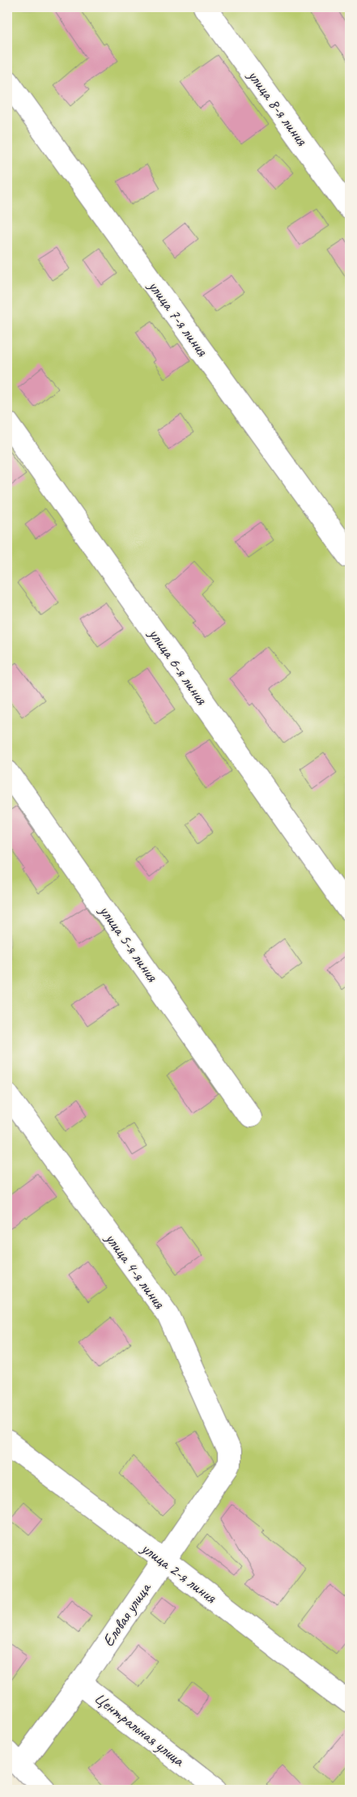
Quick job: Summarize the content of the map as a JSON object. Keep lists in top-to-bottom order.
{
  "streets": {
    "street": [
      "улица 8-я линия",
      "улица 7-я линия",
      "улица 6-я линия",
      "улица 5-я линия",
      "улица 4-я линия",
      "улица 2-я линия",
      "Еловая улица",
      "Центральная улица"
    ]
  },
  "crossings": [
    ["улица 4-я линия", "Еловая улица"],
    ["улица 2-я линия", "Еловая улица"],
    ["Еловая улица", "Центральная улица"]
  ]
}
